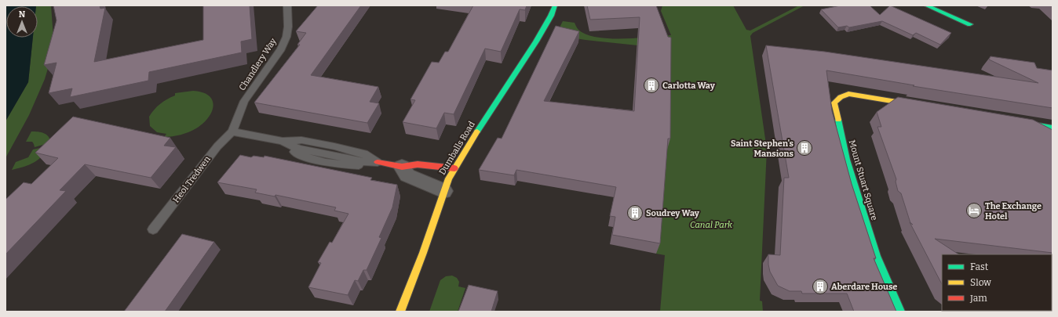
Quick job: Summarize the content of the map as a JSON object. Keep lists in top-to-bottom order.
{
  "streets": {
    "street": ["Dumballs Road", "Mount Stuart Square"],
    "lane": ["Chandlery Way", "Heol Tredwen"]
  },
  "crossings": [
    ["Chandlery Way", "Heol Tredwen"]
  ],
  "parks": ["Canal Park"],
  "places": {
    "building": [
      "Carlotta Way",
      "Saint Stephen's Mansions",
      "Soudrey Way",
      "Aberdare House"
    ],
    "hotel": ["The Exchange Hotel"]
  },
  "legend": ["Fast", "Slow", "Jam"],
  "north": "top"
}
